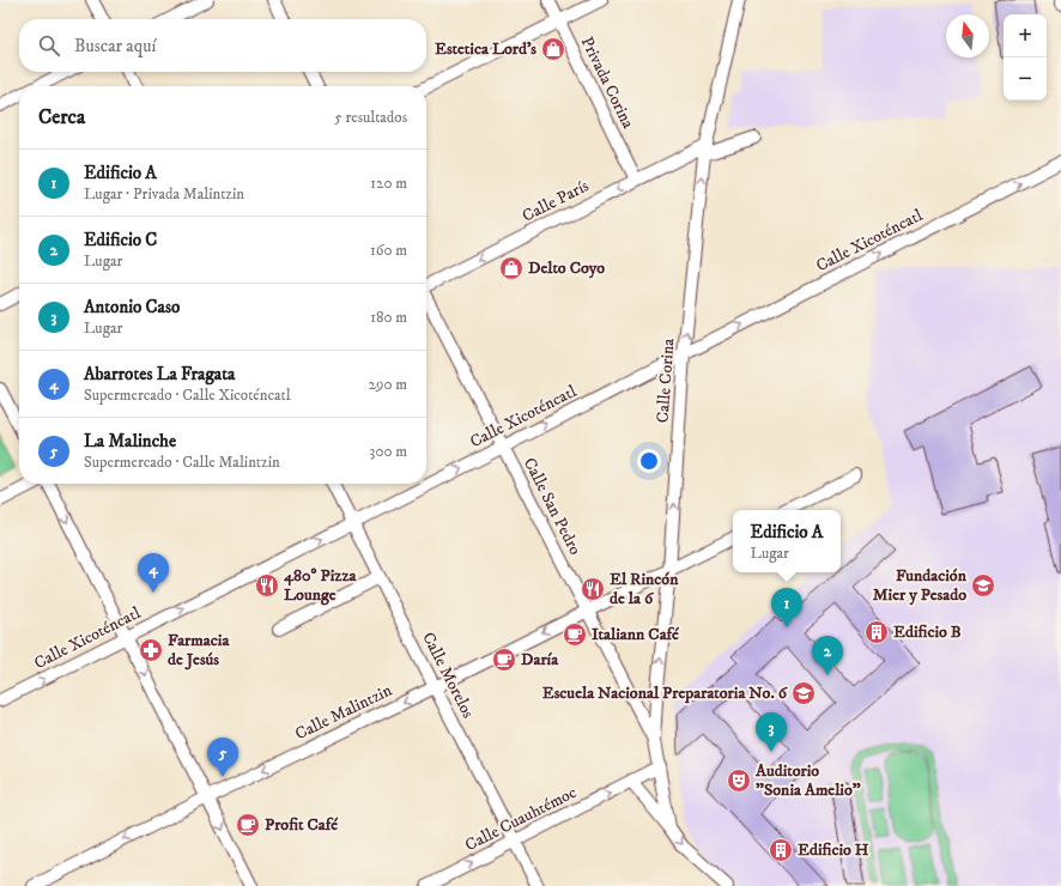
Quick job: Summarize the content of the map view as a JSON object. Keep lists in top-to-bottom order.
{
  "streets": {
    "street": [
      "Privada Corina",
      "Calle París",
      "Calle Xicoténcatl",
      "Calle Corina",
      "Calle San Pedro",
      "Calle Morelos",
      "Calle Malintzin",
      "Calle Cuauhtémoc"
    ]
  },
  "crossings": [
    ["Privada Corina", "Calle París"],
    ["Calle París", "Calle Corina"],
    ["Calle Xicoténcatl", "Calle Corina"],
    ["Calle Xicoténcatl", "Calle San Pedro"],
    ["Calle Xicoténcatl", "Calle Morelos"],
    ["Calle Corina", "Calle San Pedro"],
    ["Calle Corina", "Calle Malintzin"],
    ["Calle Corina", "Calle Cuauhtémoc"],
    ["Calle San Pedro", "Calle Malintzin"],
    ["Calle Morelos", "Calle Malintzin"],
    ["Calle Morelos", "Calle Cuauhtémoc"]
  ],
  "one_way": [
    "Calle París",
    "Calle Xicoténcatl",
    "Calle Corina",
    "Calle Malintzin",
    "Calle Cuauhtémoc"
  ],
  "places": {
    "shop": ["Estetica Lord's", "Delto Coyo"],
    "restaurant": ["480º Pizza Lounge", "El Rincón de la 6"],
    "school or university": ["Fundación Mier y Pesado", "Escuela Nacional Preparatoria No. 6"],
    "building": ["Edificio B", "Edificio H"],
    "cafe": ["Italiann Café", "Daría", "Profit Café"],
    "pharmacy": ["Farmacia de Jesús"],
    "theatre": ["Auditorio \"Sonia Amelio\""]
  },
  "north": "top",
  "page": {
    "map_buttons": ["+", "−"],
    "search": "Buscar aquí",
    "heading": ["Cerca", "5 resultados"],
    "list": [
      {
        "mark": "1",
        "name": "Edificio A",
        "note": "Lugar · Privada Malintzin",
        "value": "120 m"
      },
      {
        "mark": "2",
        "name": "Edificio C",
        "note": "Lugar",
        "value": "160 m"
      },
      {
        "mark": "3",
        "name": "Antonio Caso",
        "note": "Lugar",
        "value": "180 m"
      },
      {
        "mark": "4",
        "name": "Abarrotes La Fragata",
        "note": "Supermercado · Calle Xicoténcatl",
        "value": "290 m"
      },
      {
        "mark": "5",
        "name": "La Malinche",
        "note": "Supermercado · Calle Malintzin",
        "value": "300 m"
      }
    ],
    "popup": ["Edificio A", "Lugar"],
    "pins": [
      "4",
      "1",
      "2",
      "3",
      "5"
    ]
  }
}
